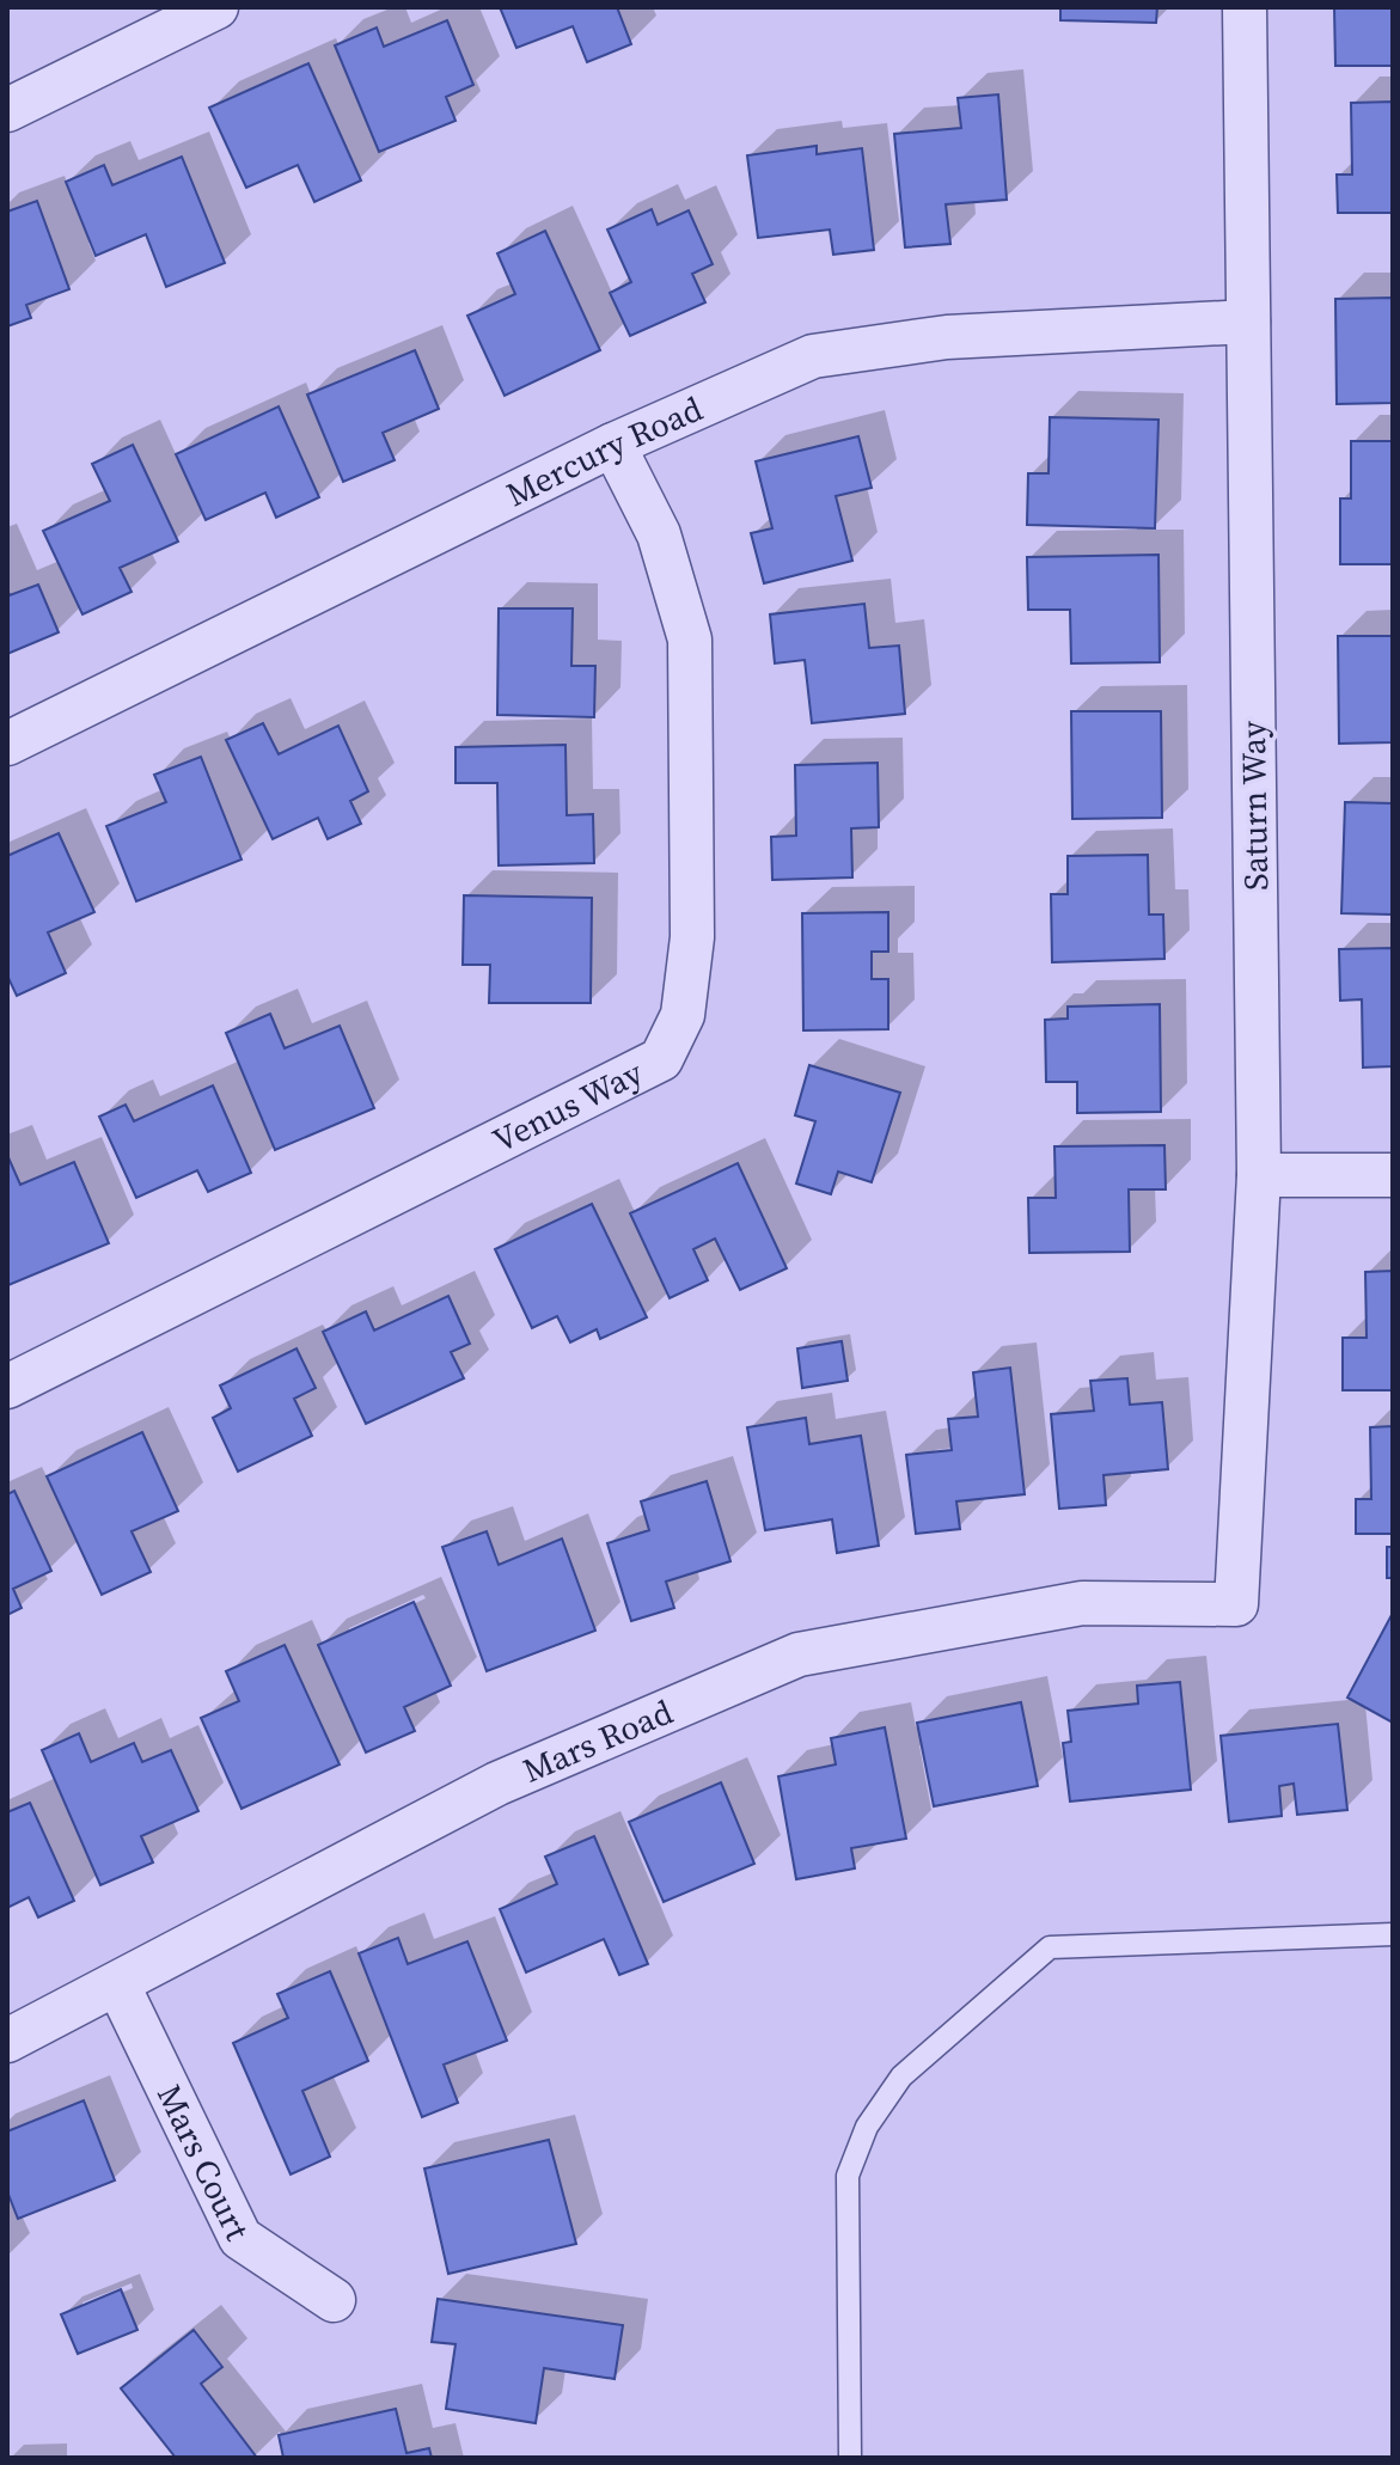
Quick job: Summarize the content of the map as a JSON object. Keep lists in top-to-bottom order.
{
  "streets": {
    "street": [
      "Mercury Road",
      "Saturn Way",
      "Venus Way",
      "Mars Road",
      "Mars Court"
    ]
  },
  "crossings": [
    ["Mercury Road", "Saturn Way"],
    ["Mercury Road", "Venus Way"],
    ["Saturn Way", "Mars Road"],
    ["Mars Road", "Mars Court"]
  ]
}
